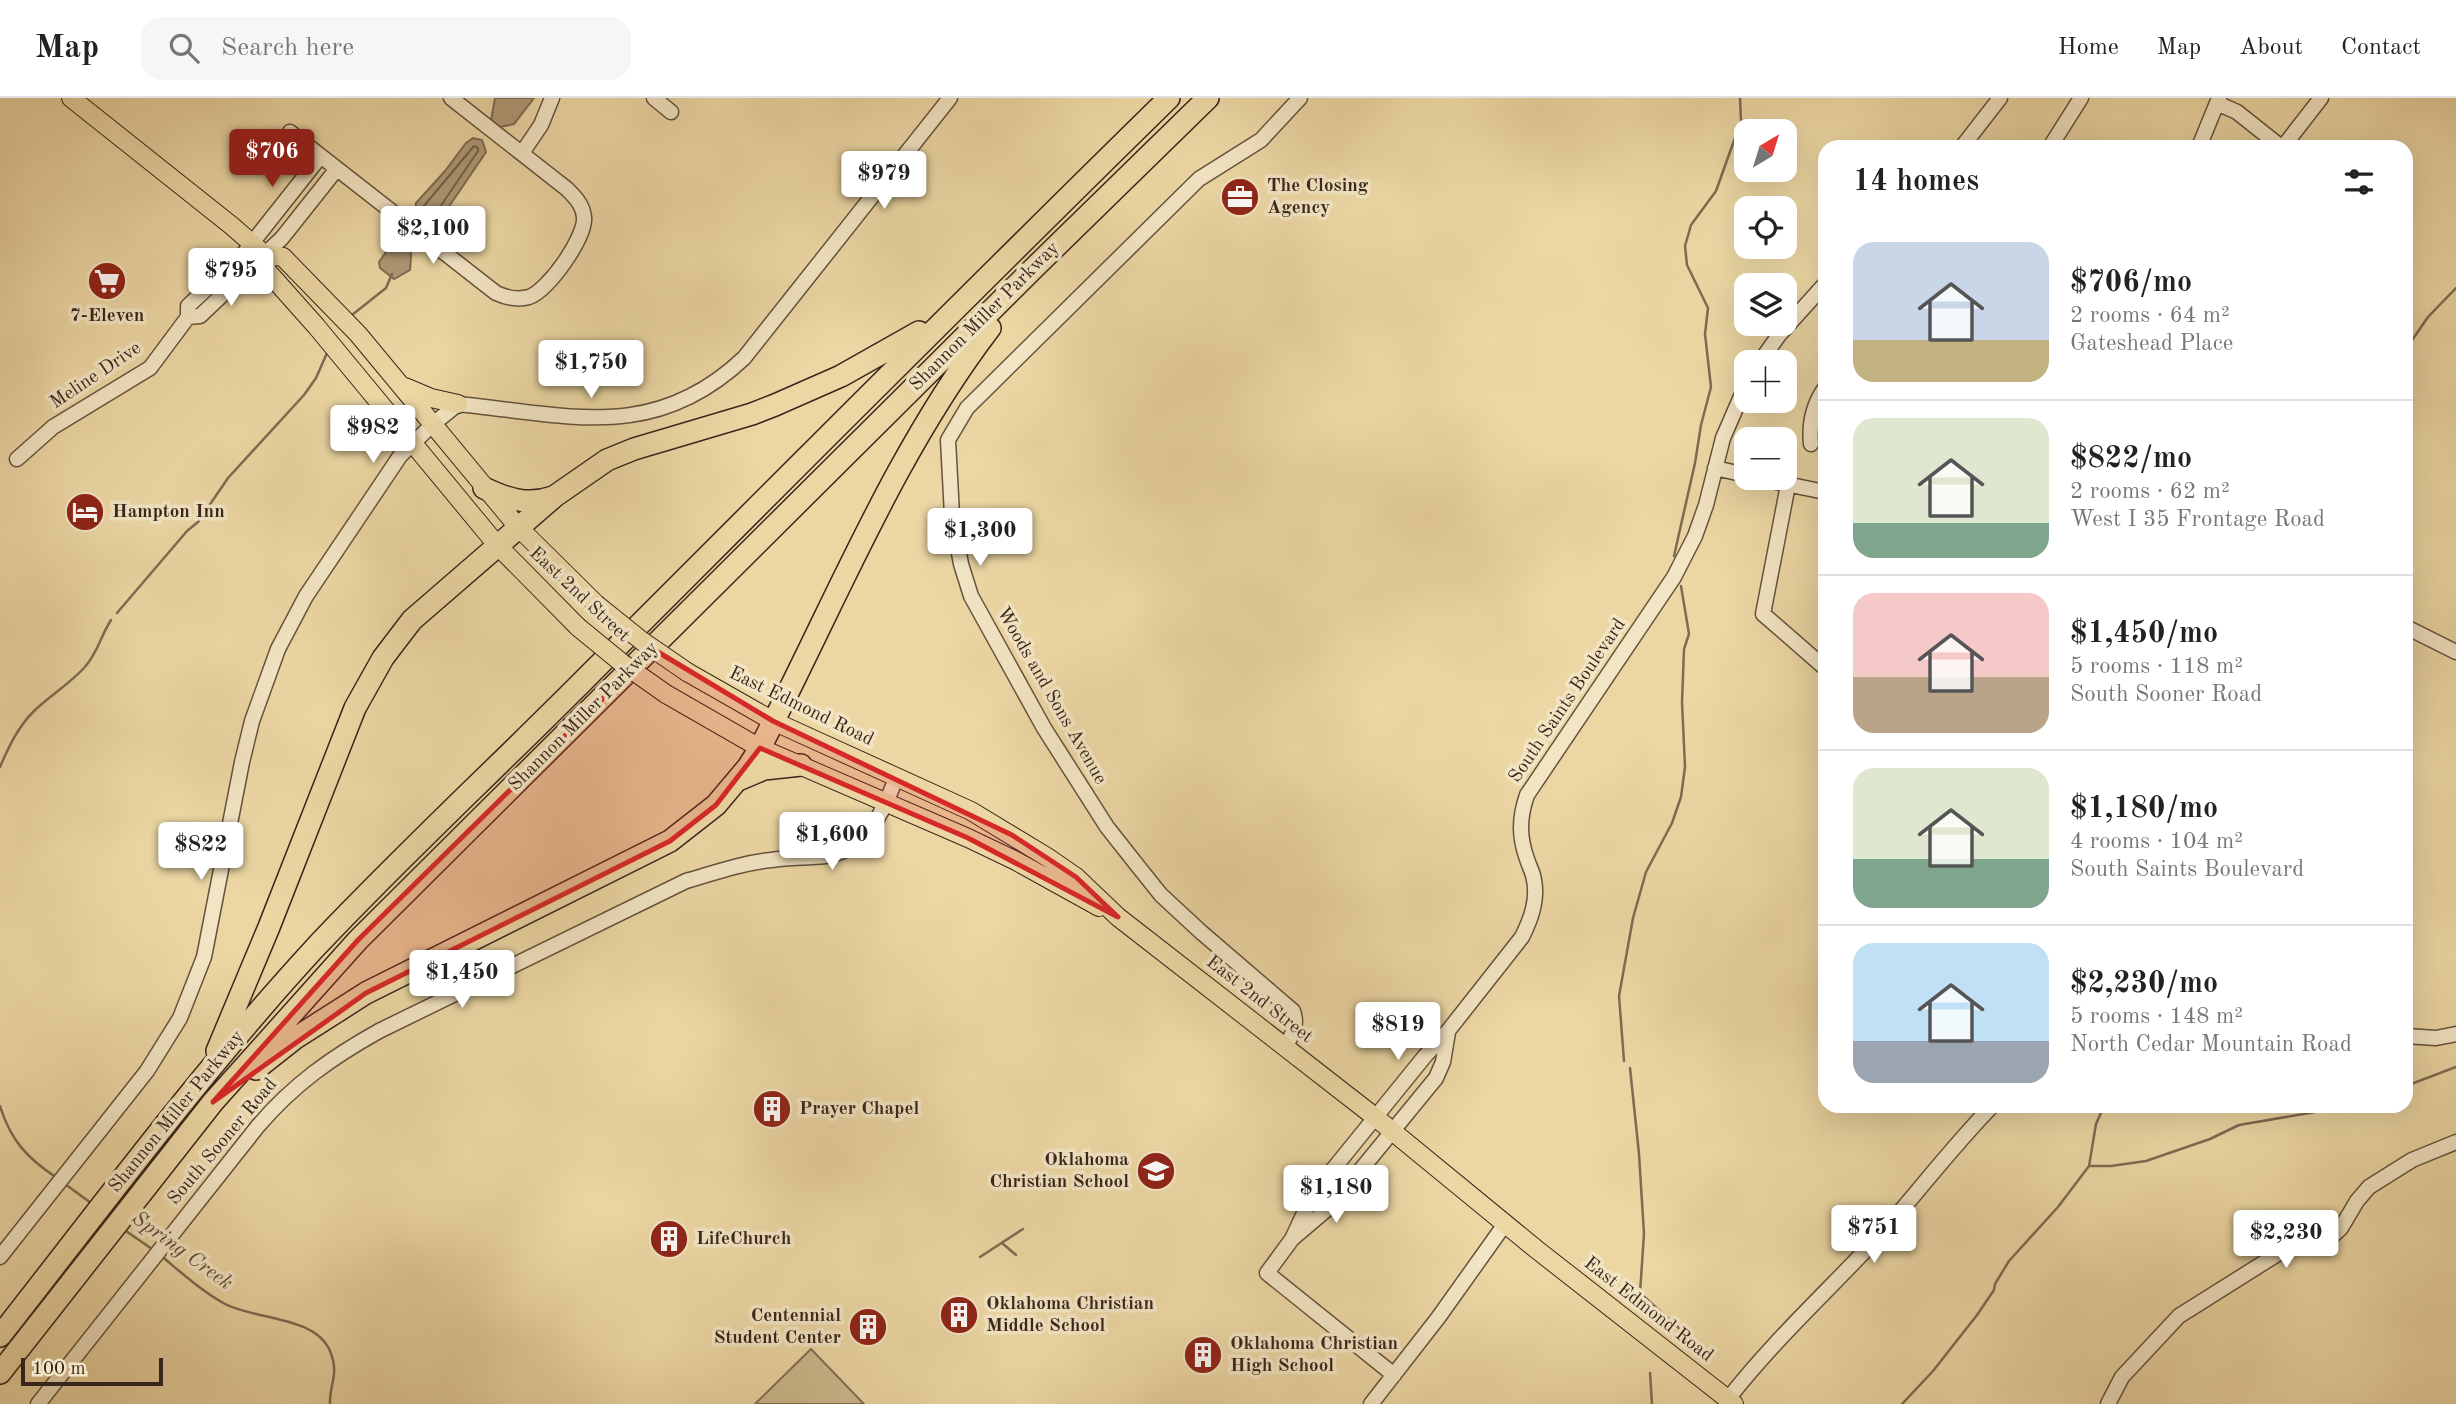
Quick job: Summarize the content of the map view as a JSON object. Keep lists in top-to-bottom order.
{
  "streets": {
    "highway": ["Shannon Miller Parkway"],
    "main road": ["East 2nd Street", "East Edmond Road"],
    "street": [
      "Meline Drive",
      "Woods and Sons Avenue",
      "South Saints Boulevard",
      "South Sooner Road"
    ]
  },
  "crossings": [
    ["Meline Drive", "East 2nd Street"],
    ["East 2nd Street", "Woods and Sons Avenue"],
    ["East 2nd Street", "South Saints Boulevard"],
    ["East 2nd Street", "East Edmond Road"],
    ["East 2nd Street", "South Sooner Road"],
    ["East Edmond Road", "South Sooner Road"]
  ],
  "water": ["Spring Creek"],
  "places": {
    "office": ["The Closing Agency"],
    "supermarket": ["7-Eleven"],
    "hotel": ["Hampton Inn"],
    "building": [
      "Prayer Chapel",
      "LifeChurch",
      "Oklahoma Christian Middle School",
      "Centennial Student Center",
      "Oklahoma Christian High School"
    ],
    "school or university": ["Oklahoma Christian School"]
  },
  "scale_bar": "100 m",
  "north": "top right",
  "page": {
    "header": "Map",
    "search": "Search here",
    "nav": [
      "Home",
      "Map",
      "About",
      "Contact"
    ],
    "map_buttons": ["+", "−"],
    "price": [
      "$706",
      "$979",
      "$2,100",
      "$795",
      "$1,750",
      "$982",
      "$1,300",
      "$1,600",
      "$822",
      "$1,450",
      "$819",
      "$1,180",
      "$751",
      "$2,230"
    ],
    "heading": "14 homes",
    "list": [
      {
        "name": "$706/mo",
        "note": "2 rooms · 64 m² · Gateshead Place"
      },
      {
        "name": "$822/mo",
        "note": "2 rooms · 62 m² · West I 35 Frontage Road"
      },
      {
        "name": "$1,450/mo",
        "note": "5 rooms · 118 m² · South Sooner Road"
      },
      {
        "name": "$1,180/mo",
        "note": "4 rooms · 104 m² · South Saints Boulevard"
      },
      {
        "name": "$2,230/mo",
        "note": "5 rooms · 148 m² · North Cedar Mountain Road"
      }
    ],
    "scale": "100 m"
  }
}
